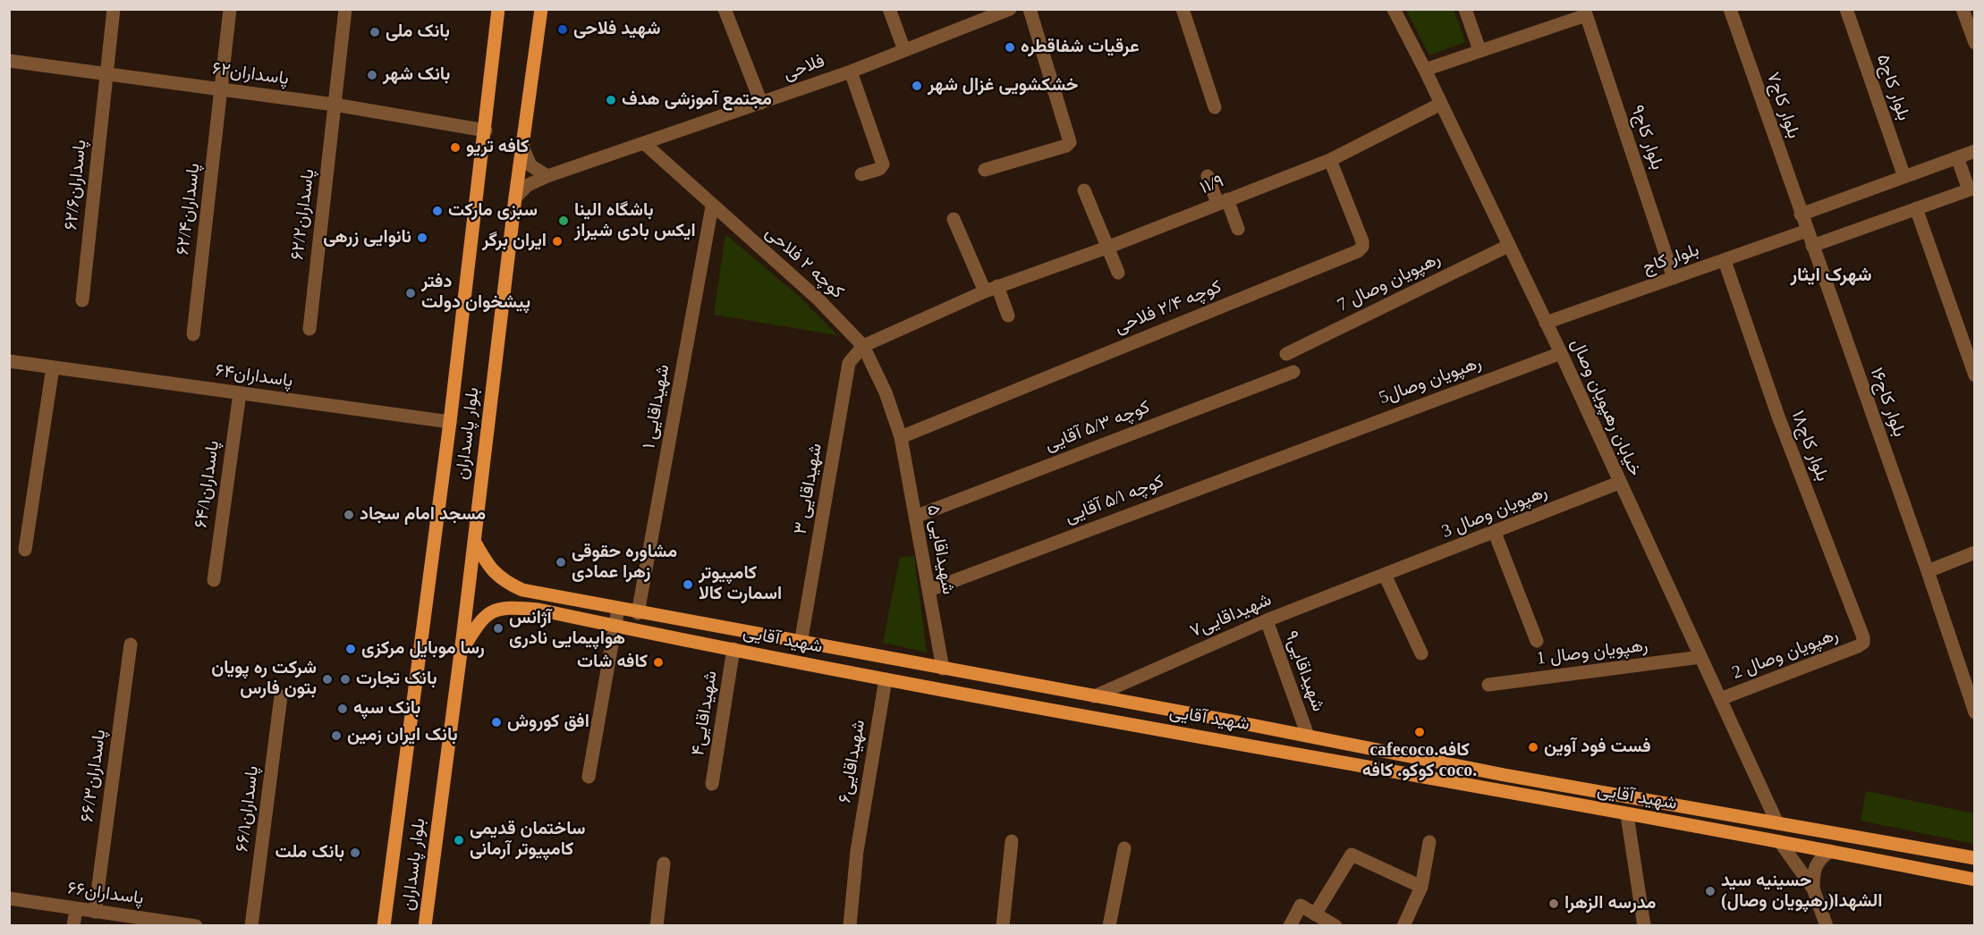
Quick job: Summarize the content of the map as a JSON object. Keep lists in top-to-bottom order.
{
  "streets": {
    "main road": ["بلوار پاسداران", "شهید آقایی"],
    "street": [
      "فلاحی",
      "پاسداران۶۲",
      "بلوار کاج۵",
      "بلوار کاج۷",
      "بلوار کاج۹",
      "پاسداران۶۲/۶",
      "۱۱/۹",
      "پاسداران۶۲/۴",
      "پاسداران۶۲/۲",
      "بلوار کاج",
      "کوچه ۲ فلاحی",
      "7 رهپویان وصال",
      "کوچه ۲/۴ فلاحی",
      "پاسداران۶۴",
      "رهپویان وصال5",
      "بلوار کاج۱۶",
      "۱ شهیداقایی",
      "خیابان رهپویان وصال",
      "کوچه ۵/۳ آقایی",
      "بلوار کاج۱۸",
      "پاسداران۶۴/۱",
      "۳ شهیداقایی",
      "کوچه ۵/۱ آقایی",
      "3 رهپویان وصال",
      "۵ شهیداقایی",
      "شهیداقایی۷",
      "1 رهپویان وصال",
      "2 رهپویان وصال",
      "شهیداقایی۹",
      "شهیداقایی۴",
      "شهیداقایی۶",
      "پاسداران۶۶/۳",
      "پاسداران۶۶/۱",
      "پاسداران۶۶"
    ]
  },
  "crossings": [
    ["فلاحی", "کوچه ۲ فلاحی"],
    ["فلاحی", "بلوار پاسداران"],
    ["پاسداران۶۲", "پاسداران۶۲/۶"],
    ["پاسداران۶۲", "پاسداران۶۲/۴"],
    ["پاسداران۶۲", "پاسداران۶۲/۲"],
    ["پاسداران۶۲", "بلوار پاسداران"],
    ["بلوار کاج۷", "بلوار کاج"],
    ["بلوار کاج۷", "بلوار کاج۱۶"],
    ["بلوار کاج۹", "بلوار کاج"],
    ["۱۱/۹", "کوچه ۲ فلاحی"],
    ["۱۱/۹", "کوچه ۲/۴ فلاحی"],
    ["۱۱/۹", "خیابان رهپویان وصال"],
    ["۱۱/۹", "۳ شهیداقایی"],
    ["بلوار کاج", "بلوار کاج۱۶"],
    ["بلوار کاج", "خیابان رهپویان وصال"],
    ["بلوار کاج", "بلوار کاج۱۸"],
    ["کوچه ۲ فلاحی", "کوچه ۲/۴ فلاحی"],
    ["کوچه ۲ فلاحی", "۱ شهیداقایی"],
    ["کوچه ۲ فلاحی", "۳ شهیداقایی"],
    ["کوچه ۲ فلاحی", "۵ شهیداقایی"],
    ["7 رهپویان وصال", "خیابان رهپویان وصال"],
    ["کوچه ۲/۴ فلاحی", "۵ شهیداقایی"],
    ["پاسداران۶۴", "بلوار پاسداران"],
    ["پاسداران۶۴", "پاسداران۶۴/۱"],
    ["رهپویان وصال5", "خیابان رهپویان وصال"],
    ["رهپویان وصال5", "کوچه ۵/۱ آقایی"],
    ["۱ شهیداقایی", "شهید آقایی"],
    ["خیابان رهپویان وصال", "3 رهپویان وصال"],
    ["خیابان رهپویان وصال", "شهید آقایی"],
    ["خیابان رهپویان وصال", "1 رهپویان وصال"],
    ["خیابان رهپویان وصال", "2 رهپویان وصال"],
    ["کوچه ۵/۳ آقایی", "۵ شهیداقایی"],
    ["بلوار پاسداران", "شهید آقایی"],
    ["بلوار کاج۱۸", "2 رهپویان وصال"],
    ["۳ شهیداقایی", "شهید آقایی"],
    ["کوچه ۵/۱ آقایی", "۵ شهیداقایی"],
    ["3 رهپویان وصال", "شهیداقایی۷"],
    ["۵ شهیداقایی", "شهید آقایی"],
    ["شهیداقایی۷", "شهید آقایی"],
    ["شهیداقایی۷", "شهیداقایی۹"],
    ["شهید آقایی", "شهیداقایی۹"],
    ["شهید آقایی", "شهیداقایی۴"],
    ["شهید آقایی", "شهیداقایی۶"],
    ["پاسداران۶۶/۳", "پاسداران۶۶"]
  ],
  "districts": ["شهرک ایثار"],
  "places": [
    "شهید فلاحی",
    "بانک ملی",
    "عرقیات شفاقطره",
    "بانک شهر",
    "خشکشویی غزال شهر",
    "مجتمع آموزشی هدف",
    "کافه تریو",
    "سبزی مارکت",
    "باشگاه الینا ایکس بادی شیراز",
    "نانوایی زرهی",
    "ایران برگر",
    "دفتر پیشخوان دولت",
    "مسجد امام سجاد",
    "مشاوره حقوقی زهرا عمادی",
    "کامپیوتر اسمارت کالا",
    "آژانس هواپیمایی نادری",
    "رسا موبایل مرکزی",
    "کافه شات",
    "شرکت ره پویان بتون فارس",
    "بانک تجارت",
    "بانک سپه",
    "افق کوروش",
    "cafecoco.کافه کوکو. کافه coco.",
    "بانک ایران زمین",
    "فست فود آوین",
    "ساختمان قدیمی کامپیوتر آرمانی",
    "بانک ملت",
    "حسینیه سید الشهدا(رهپویان وصال)",
    "مدرسه الزهرا"
  ]
}
